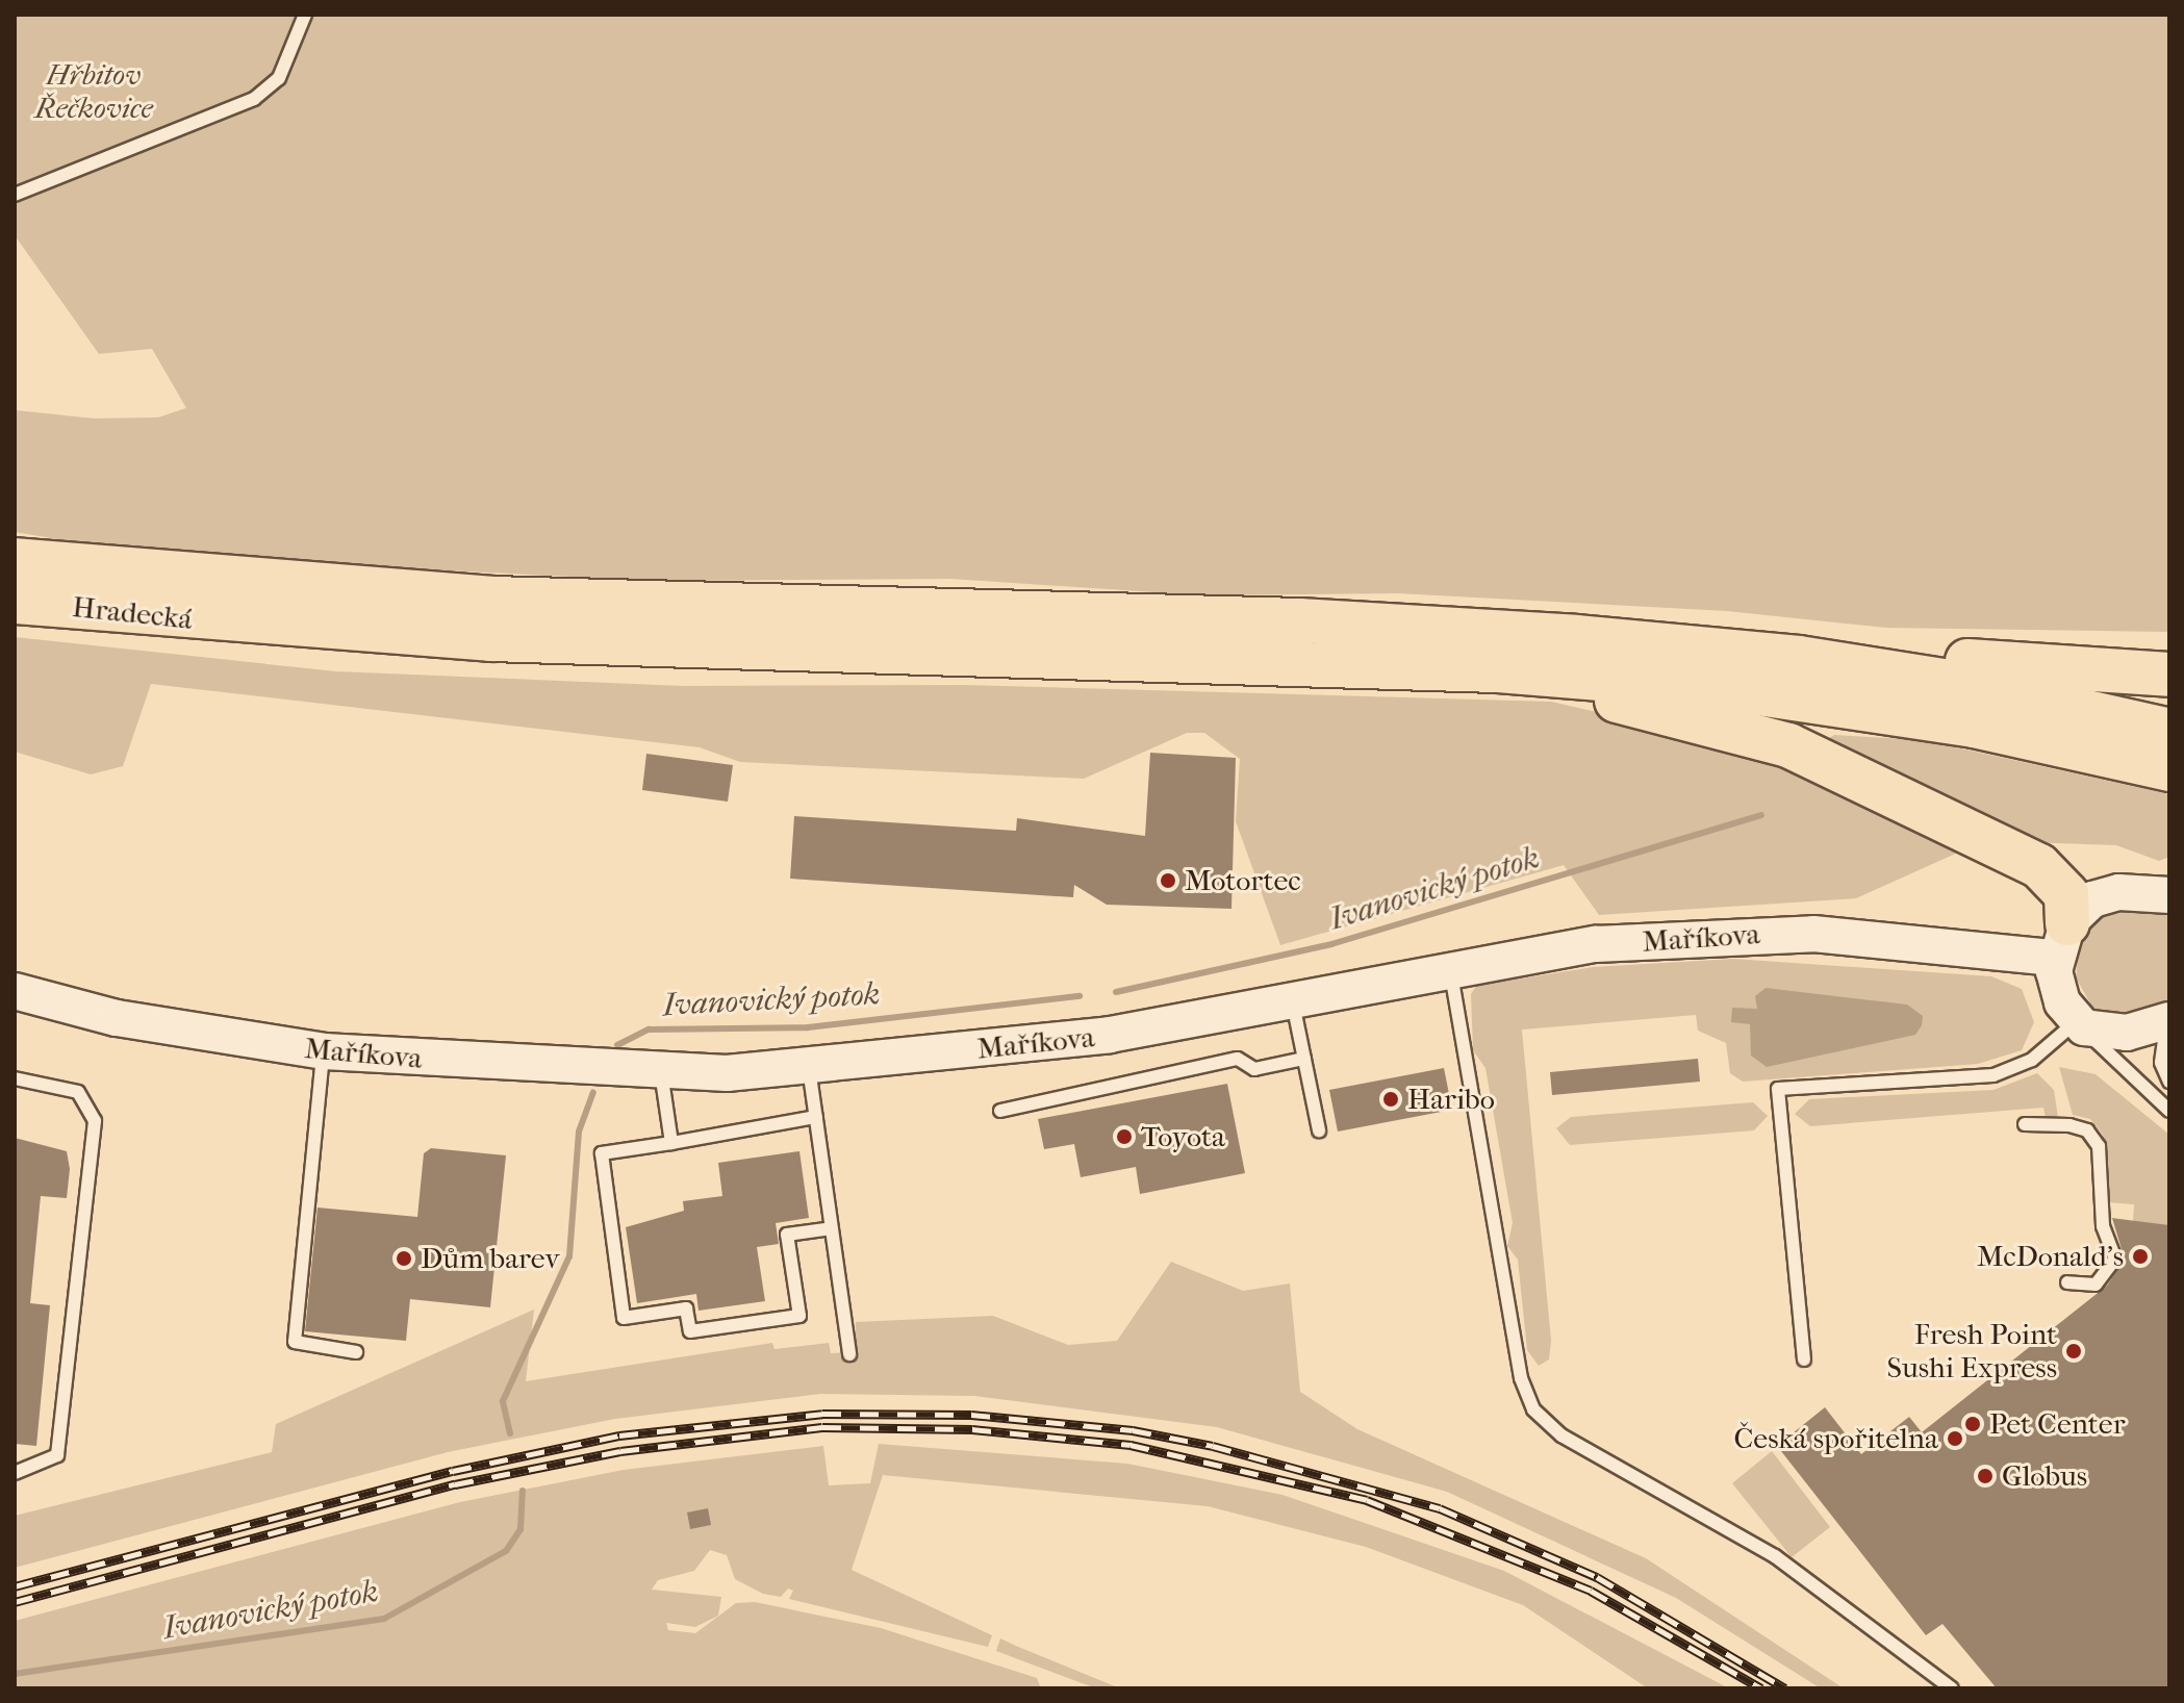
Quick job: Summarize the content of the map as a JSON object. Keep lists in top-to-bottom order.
{
  "streets": {
    "highway": ["Hradecká"],
    "street": ["Maříkova"]
  },
  "water": ["Ivanovický potok"],
  "parks": ["Hřbitov Řečkovice"],
  "places": [
    "Motortec",
    "Haribo",
    "Toyota",
    "McDonald's",
    "Dům barev",
    "Fresh Point Sushi Express",
    "Pet Center",
    "Česká spořitelna",
    "Globus"
  ]
}
